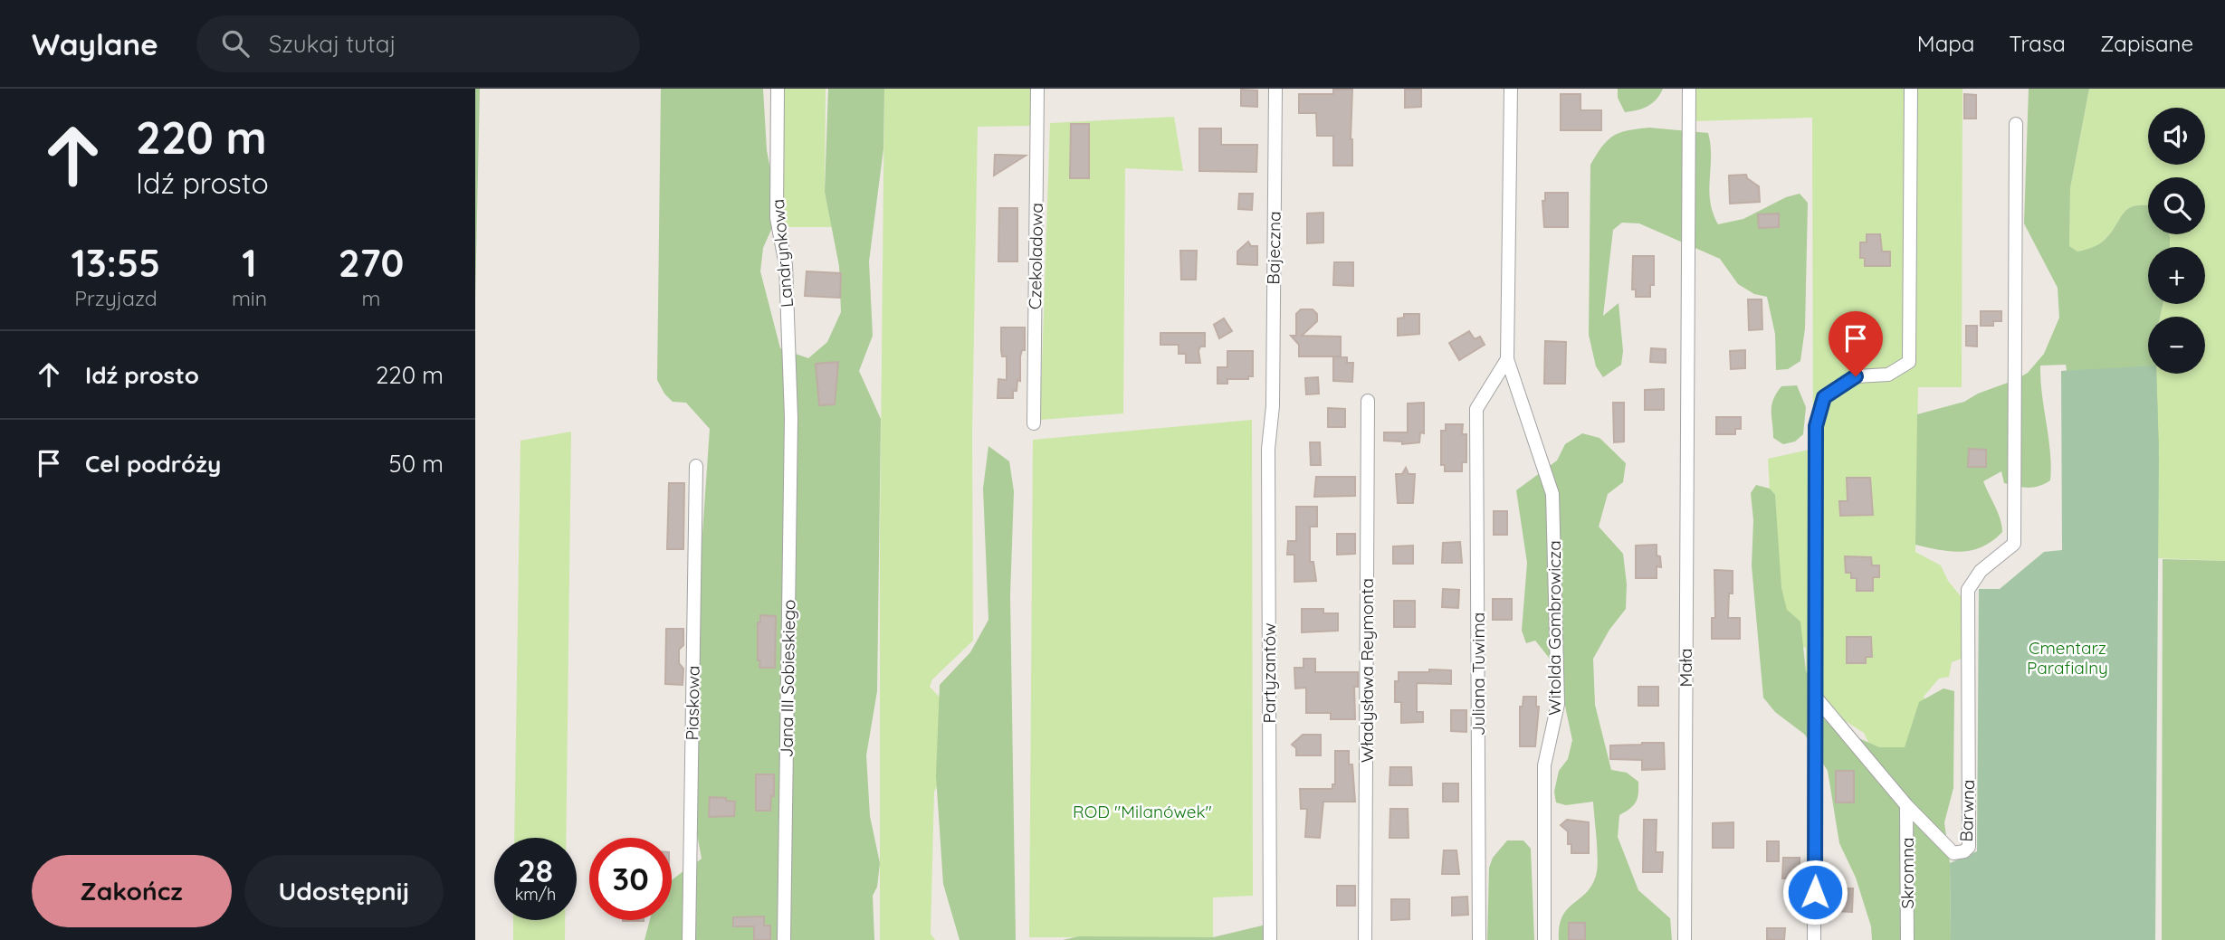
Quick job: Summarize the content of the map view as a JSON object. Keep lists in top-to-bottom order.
{
  "streets": {
    "street": [
      "Bajeczna",
      "Landrynkowa",
      "Czekoladowa",
      "Witolda Gombrowicza",
      "Mała",
      "Władysława Reymonta",
      "Partyzantów",
      "Juliana Tuwima",
      "Jana III Sobieskiego",
      "Piaskowa",
      "Barwna",
      "Skromna"
    ]
  },
  "crossings": [
    ["Bajeczna", "Partyzantów"],
    ["Landrynkowa", "Jana III Sobieskiego"],
    ["Witolda Gombrowicza", "Juliana Tuwima"],
    ["Barwna", "Skromna"]
  ],
  "parks": ["Cmentarz Parafialny", "ROD \"Milanówek\""],
  "page": {
    "header": "Waylane",
    "search": "Szukaj tutaj",
    "nav": ["Mapa", "Trasa", "Zapisane"],
    "turn": ["220 m", "Idź prosto"],
    "map_buttons": ["+", "−"],
    "eta": [
      "13:55",
      "Przyjazd",
      "1",
      "min",
      "270",
      "m"
    ],
    "list": [
      {
        "name": "Idź prosto",
        "value": "220 m"
      },
      {
        "name": "Cel podróży",
        "value": "50 m"
      }
    ],
    "speed": "28 km/h",
    "limit": "30",
    "buttons": ["Zakończ", "Udostępnij"]
  }
}
